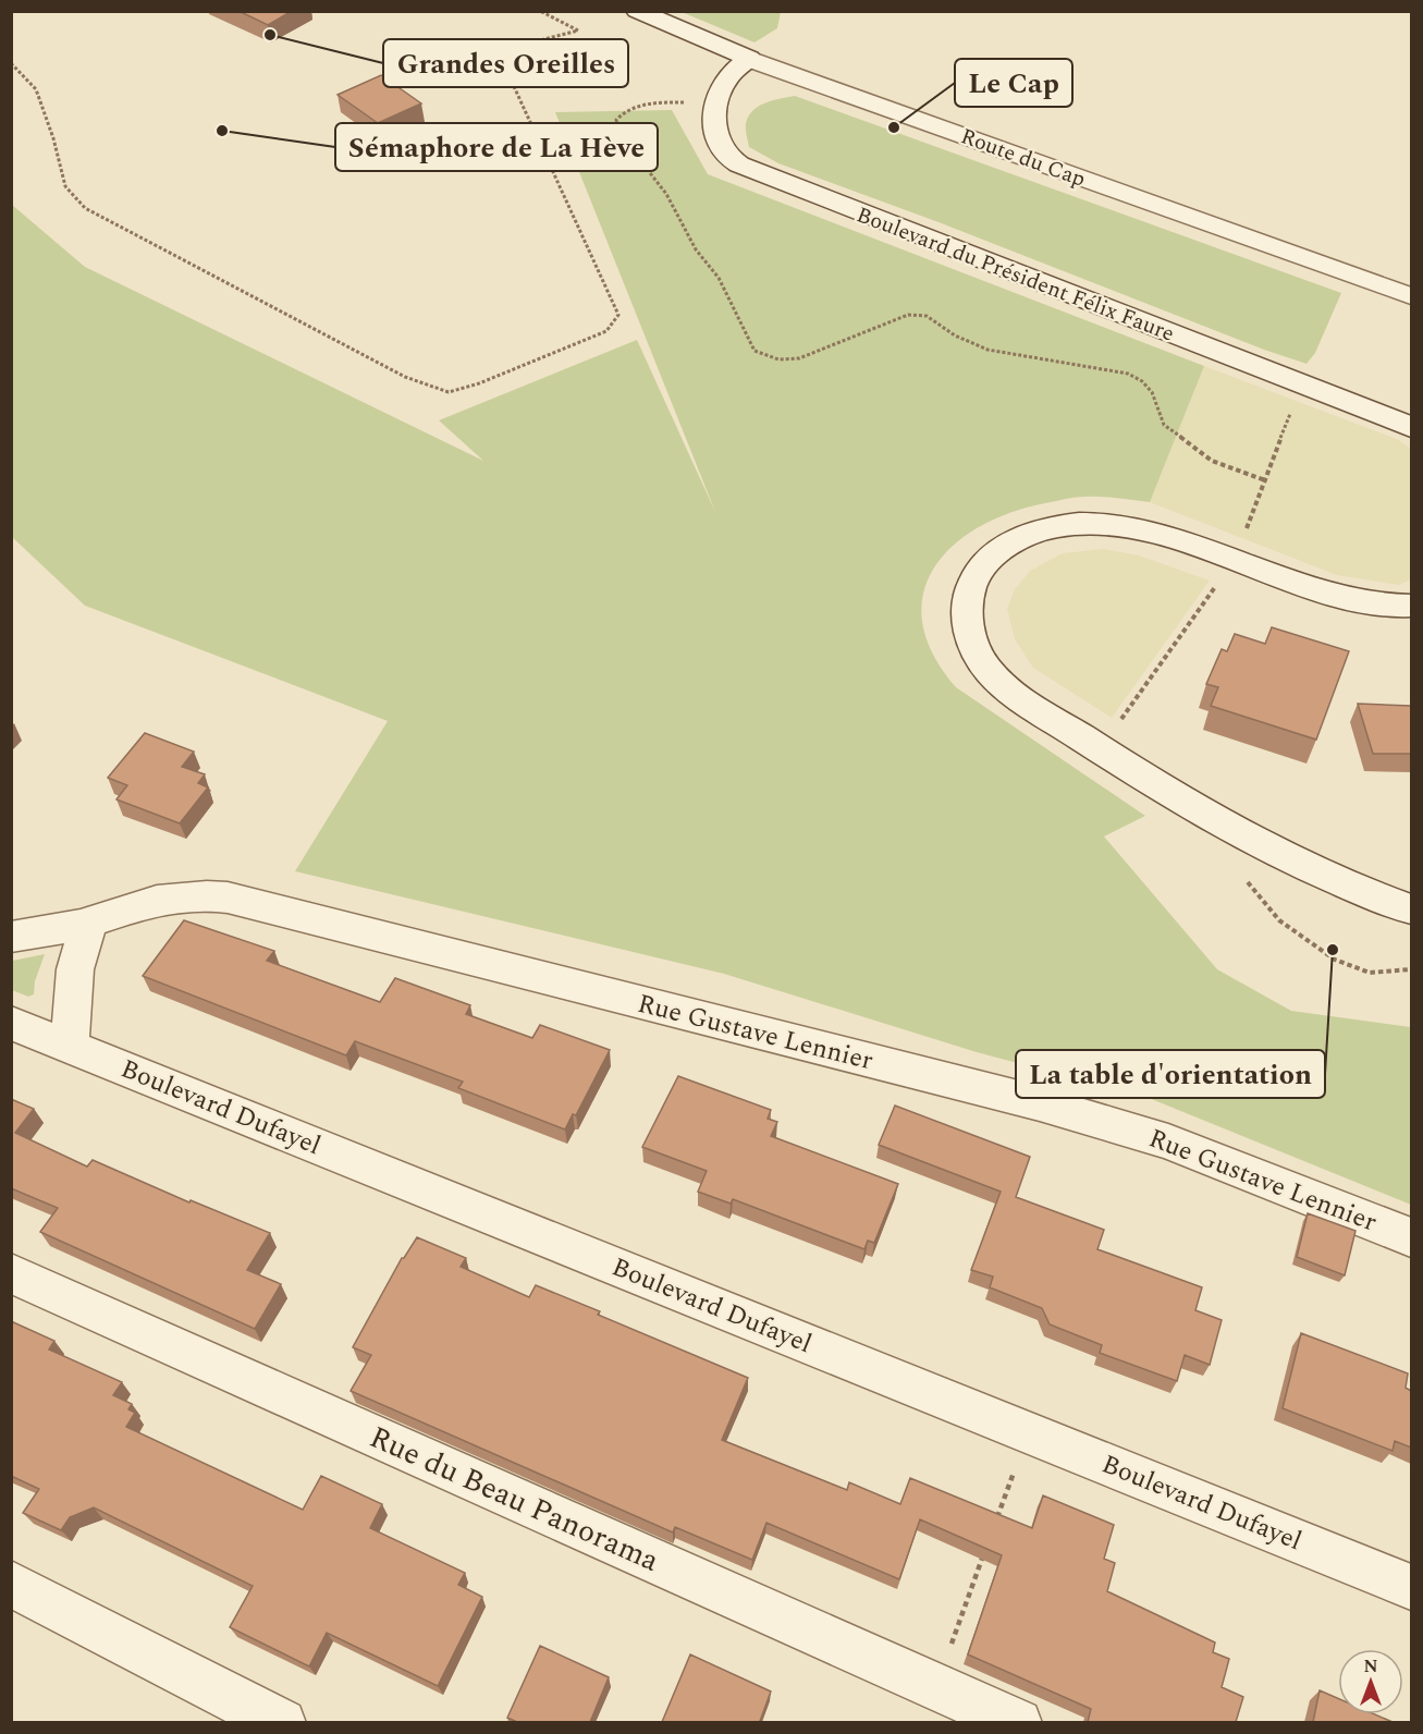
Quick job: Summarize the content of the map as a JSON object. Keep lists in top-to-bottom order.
{
  "streets": {
    "street": [
      "Route du Cap",
      "Boulevard du Président Félix Faure",
      "Rue Gustave Lennier",
      "Boulevard Dufayel",
      "Rue du Beau Panorama"
    ]
  },
  "crossings": [
    ["Route du Cap", "Boulevard du Président Félix Faure"]
  ],
  "places": [
    "Grandes Oreilles",
    "Le Cap",
    "Sémaphore de La Hève",
    "La table d'orientation"
  ],
  "north": "top"
}
